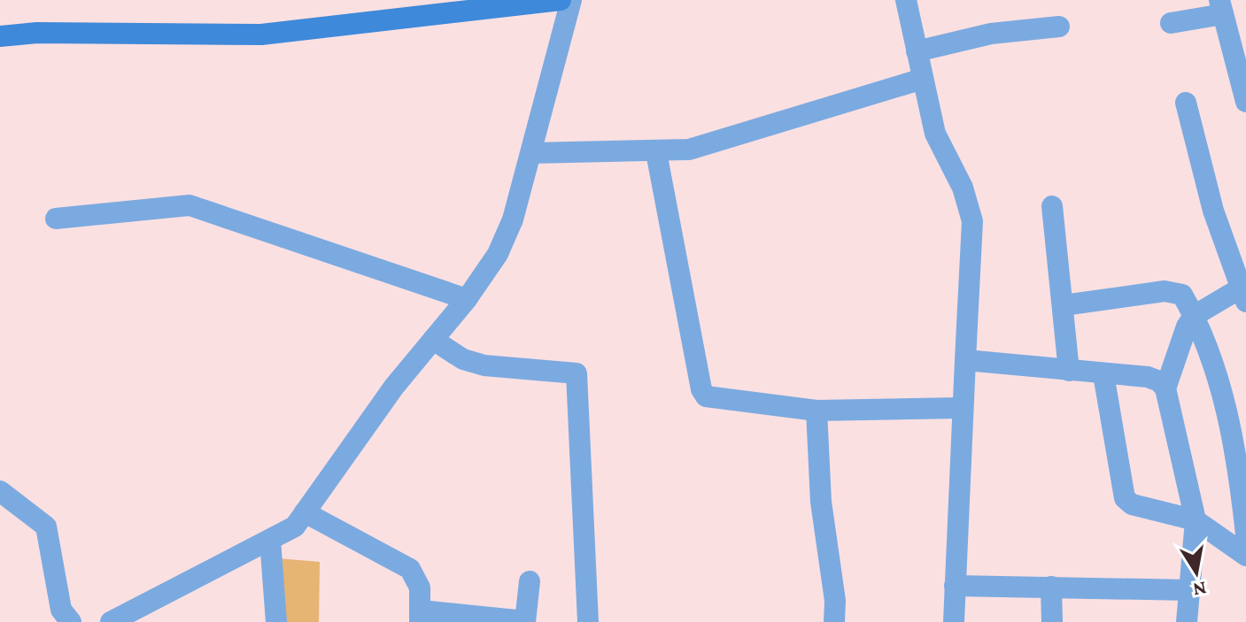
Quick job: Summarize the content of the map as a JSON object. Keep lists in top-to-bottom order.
{
  "north": "bottom"
}
